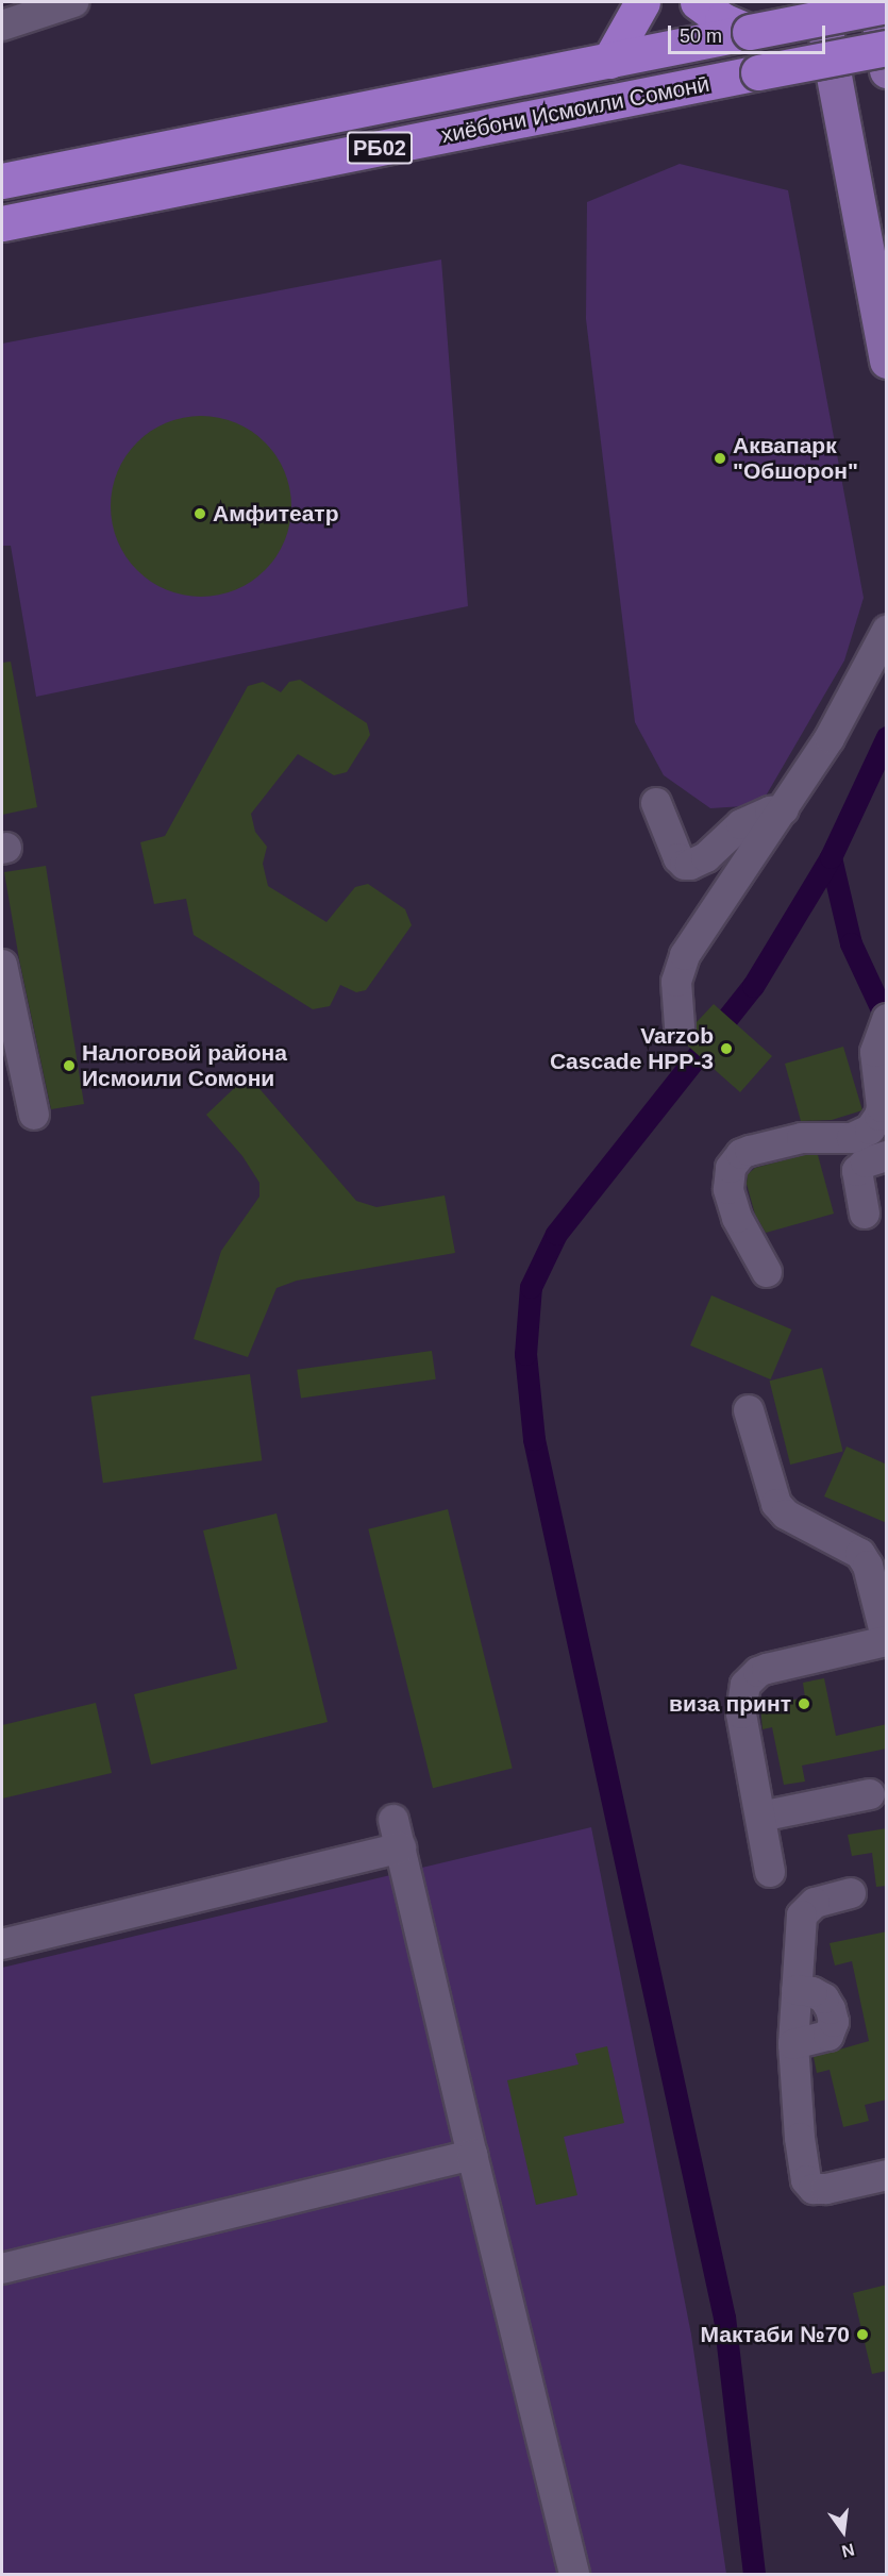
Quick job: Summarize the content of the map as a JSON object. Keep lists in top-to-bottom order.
{
  "streets": {
    "highway": ["хиёбони Исмоили Сомонӣ", "РБ02"]
  },
  "places": [
    "Аквапарк \"Обшорон\"",
    "Aмфитеатр",
    "Varzob Cascade HPP-3",
    "Налоговой района Исмоили Сомони",
    "виза принт",
    "Мактаби №70"
  ],
  "scale_bar": "50 m",
  "north": "bottom"
}
